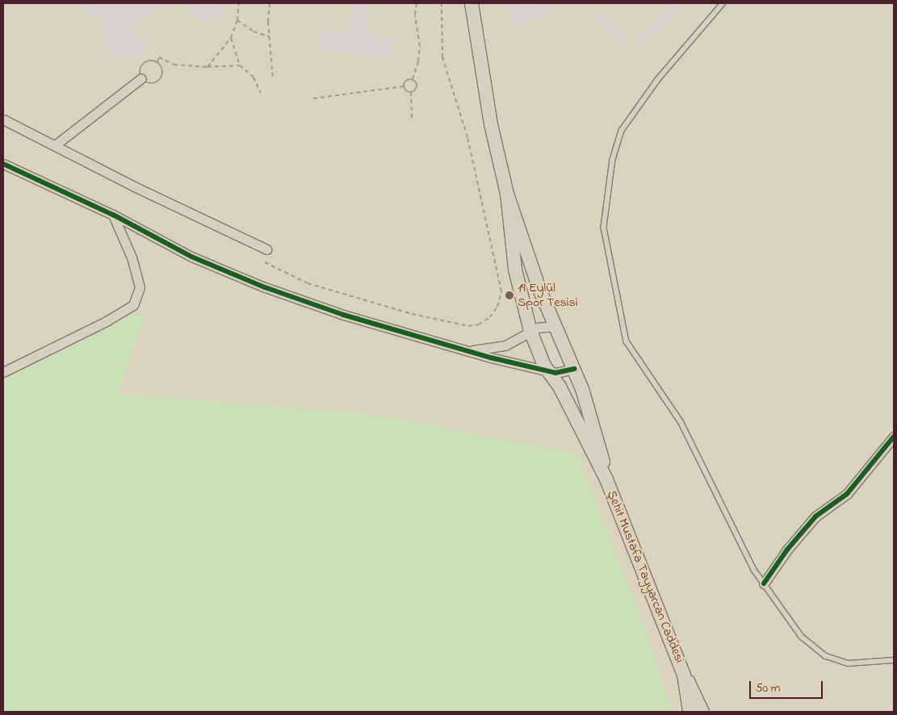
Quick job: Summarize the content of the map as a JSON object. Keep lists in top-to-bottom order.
{
  "streets": {
    "main road": ["Şehit Mustafa Tayyarcan Caddesi"]
  },
  "places": ["19 Eylül Spor Tesisi"],
  "scale_bar": "50 m"
}
